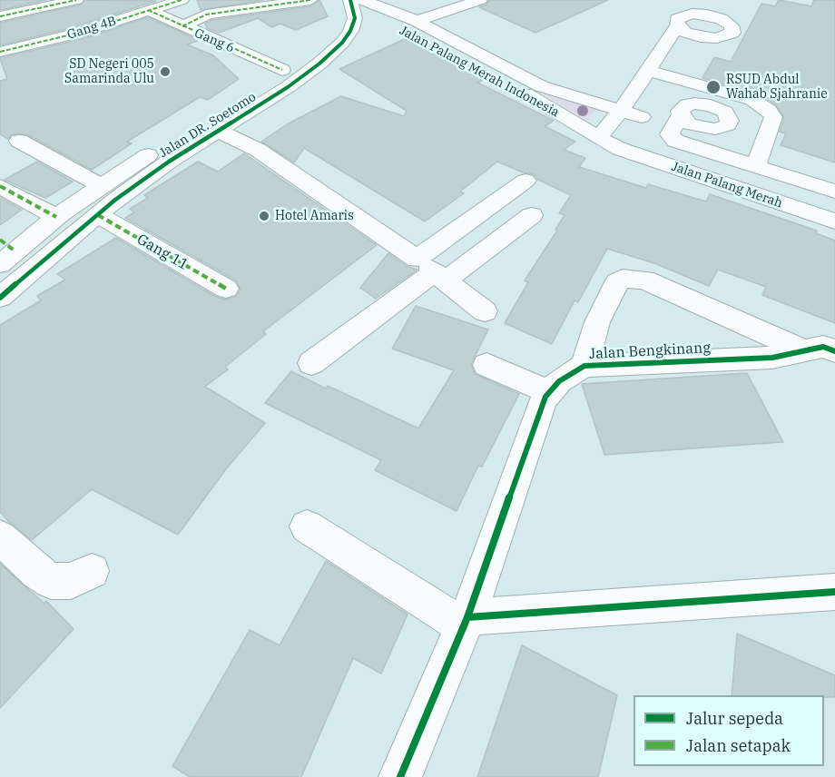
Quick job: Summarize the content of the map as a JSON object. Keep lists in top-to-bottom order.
{
  "streets": {
    "street": [
      "Gang 4B",
      "Gang 6",
      "Jalan Palang Merah Indonesia",
      "Jalan DR. Soetomo",
      "Jalan Palang Merah",
      "Gang 11",
      "Jalan Bengkinang"
    ]
  },
  "crossings": [
    ["Gang 4B", "Gang 6"],
    ["Gang 6", "Jalan DR. Soetomo"],
    ["Jalan Palang Merah Indonesia", "Jalan DR. Soetomo"],
    ["Jalan Palang Merah Indonesia", "Jalan Palang Merah"],
    ["Jalan DR. Soetomo", "Gang 11"]
  ],
  "places": ["SD Negeri 005 Samarinda Ulu", "RSUD Abdul Wahab Sjahranie", "Hotel Amaris"],
  "legend": ["Jalur sepeda", "Jalan setapak"]
}
